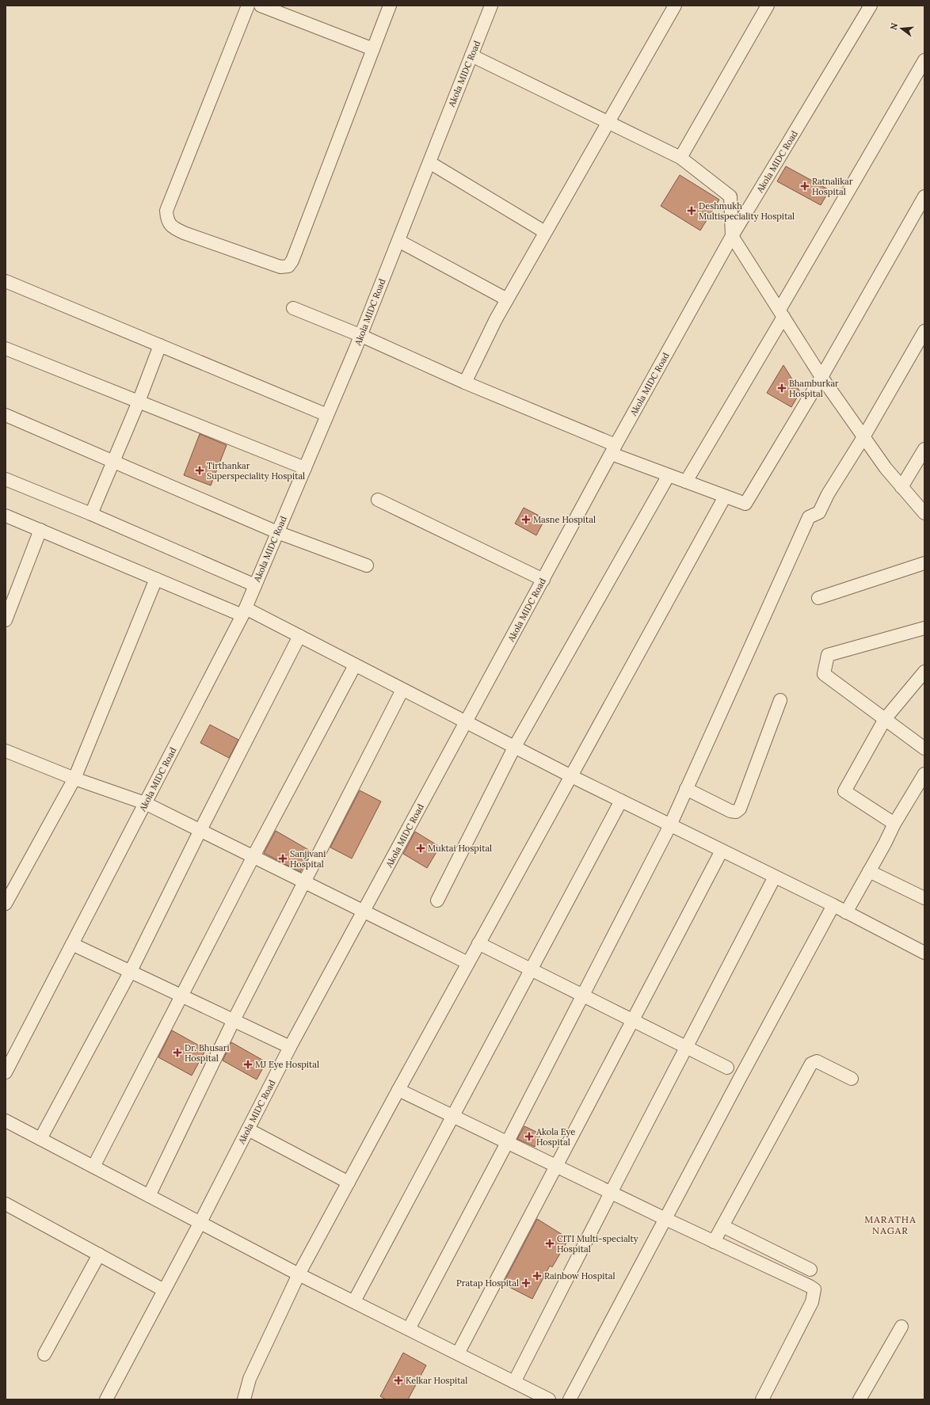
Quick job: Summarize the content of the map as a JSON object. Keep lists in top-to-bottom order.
{
  "streets": {
    "street": ["Akola MIDC Road"]
  },
  "districts": ["MARATHA NAGAR"],
  "places": {
    "health": [
      "Ratnalikar Hospital",
      "Deshmukh Multispeciality Hospital",
      "Bhamburkar Hospital",
      "Tirthankar Superspeciality Hospital",
      "Masne Hospital",
      "Muktai Hospital",
      "Sanjivani Hospital",
      "Dr. Bhusari Hospital",
      "MJ Eye Hospital",
      "Akola Eye Hospital",
      "CITI Multi-specialty Hospital",
      "Rainbow Hospital",
      "Pratap Hospital",
      "Kelkar Hospital"
    ]
  },
  "north": "left"
}
